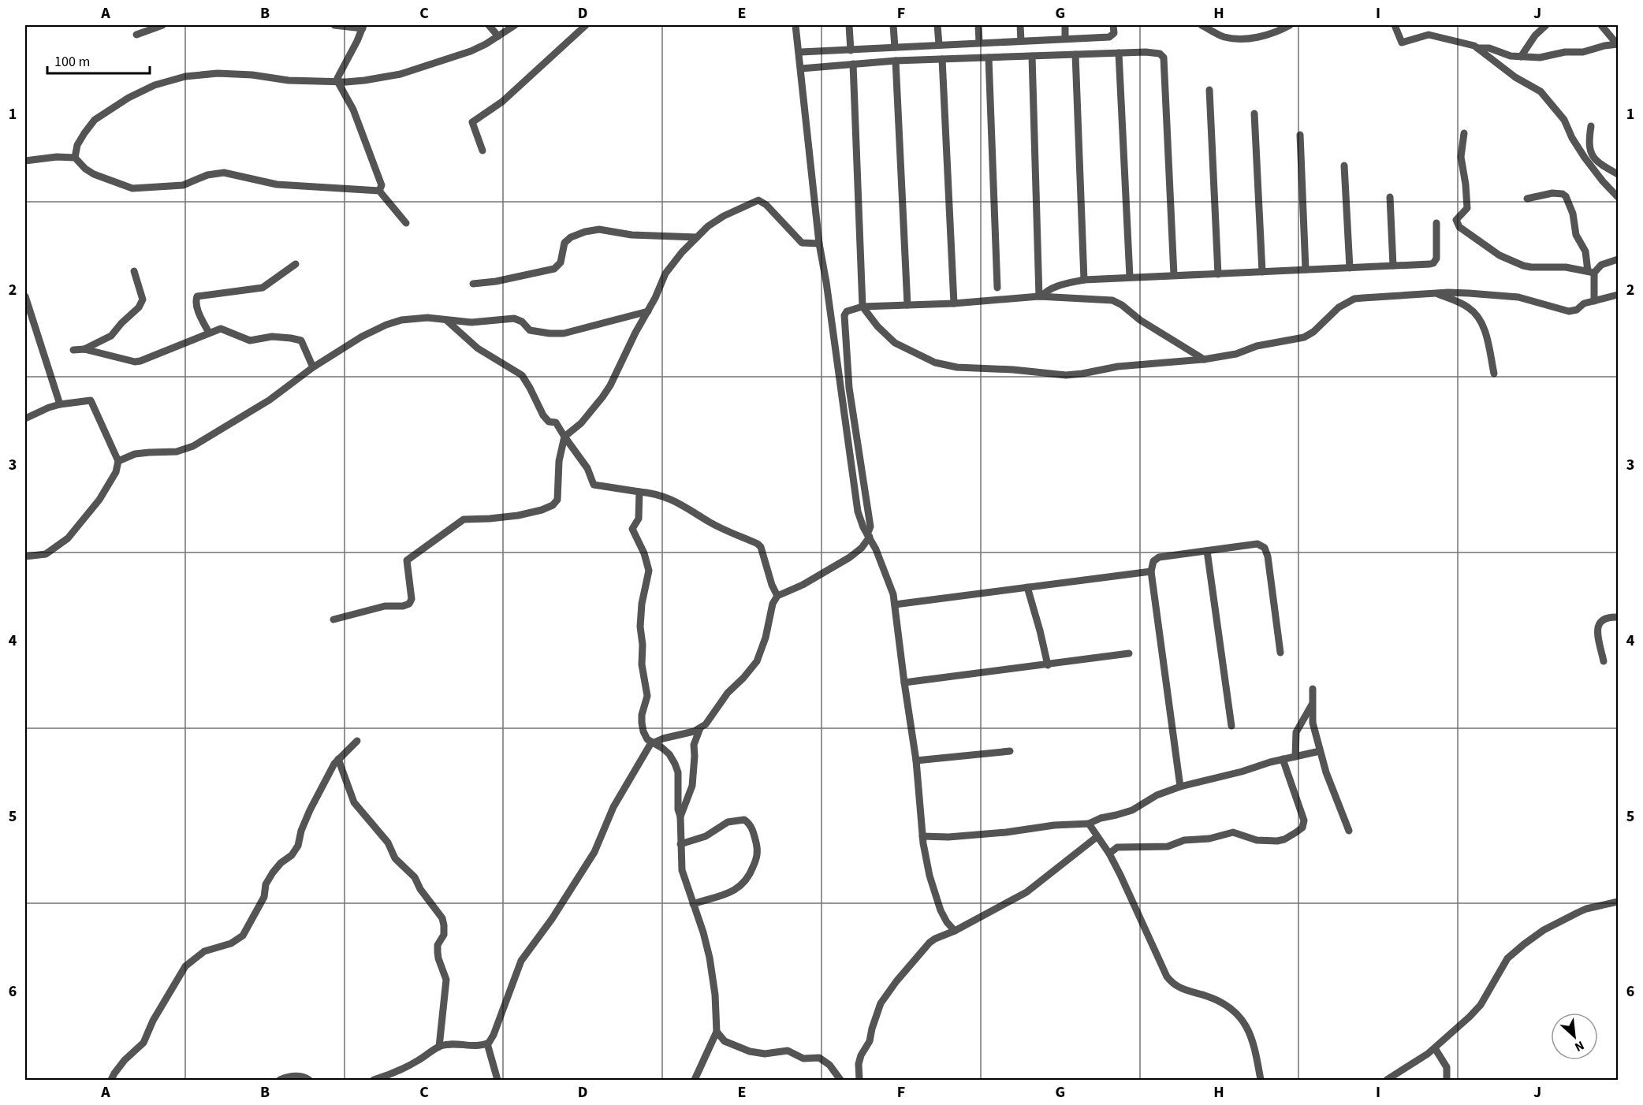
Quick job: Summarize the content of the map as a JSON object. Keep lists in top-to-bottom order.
{
  "scale_bar": "100 m",
  "north": "bottom right",
  "grid": {
    "columns": [
      "A",
      "B",
      "C",
      "D",
      "E",
      "F",
      "G",
      "H",
      "I",
      "J"
    ],
    "rows": [
      "1",
      "2",
      "3",
      "4",
      "5",
      "6"
    ]
  }
}
